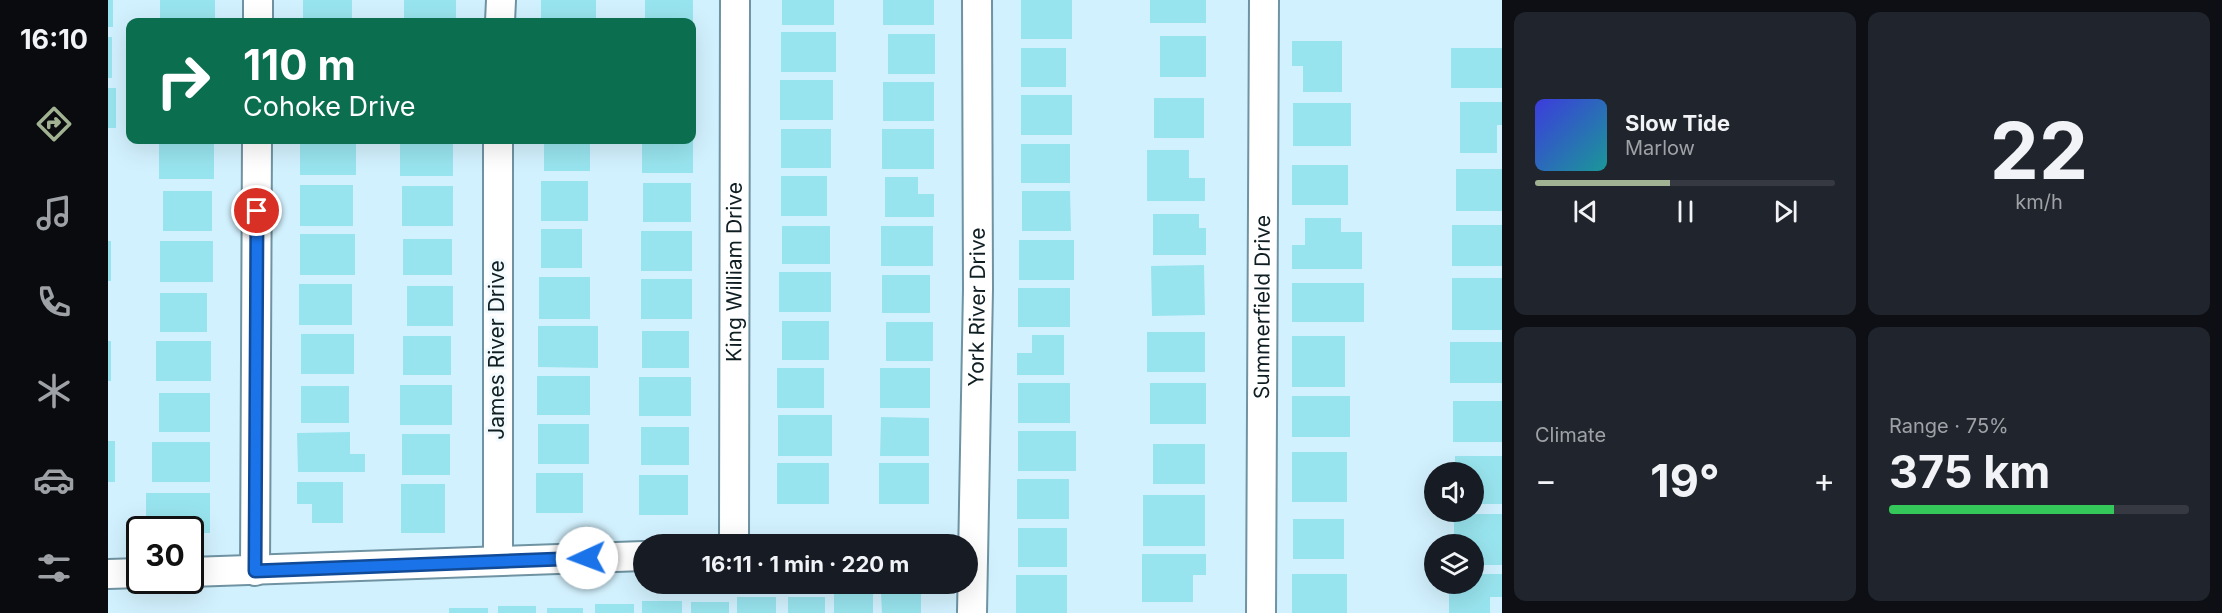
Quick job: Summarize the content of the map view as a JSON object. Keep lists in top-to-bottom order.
{
  "streets": {
    "street": [
      "King William Drive",
      "Summerfield Drive",
      "York River Drive",
      "James River Drive"
    ]
  },
  "page": {
    "tabs": "16:10",
    "tile": [
      ["22", "km/h"],
      "Climate",
      ["Range · 75%", "375 km"]
    ],
    "turn": ["110 m", "Cohoke Drive"],
    "song": ["Slow Tide", "Marlow"],
    "heat": ["−", "19°", "+"],
    "limit": "30",
    "trip": "16:11 · 1 min · 220 m"
  }
}
